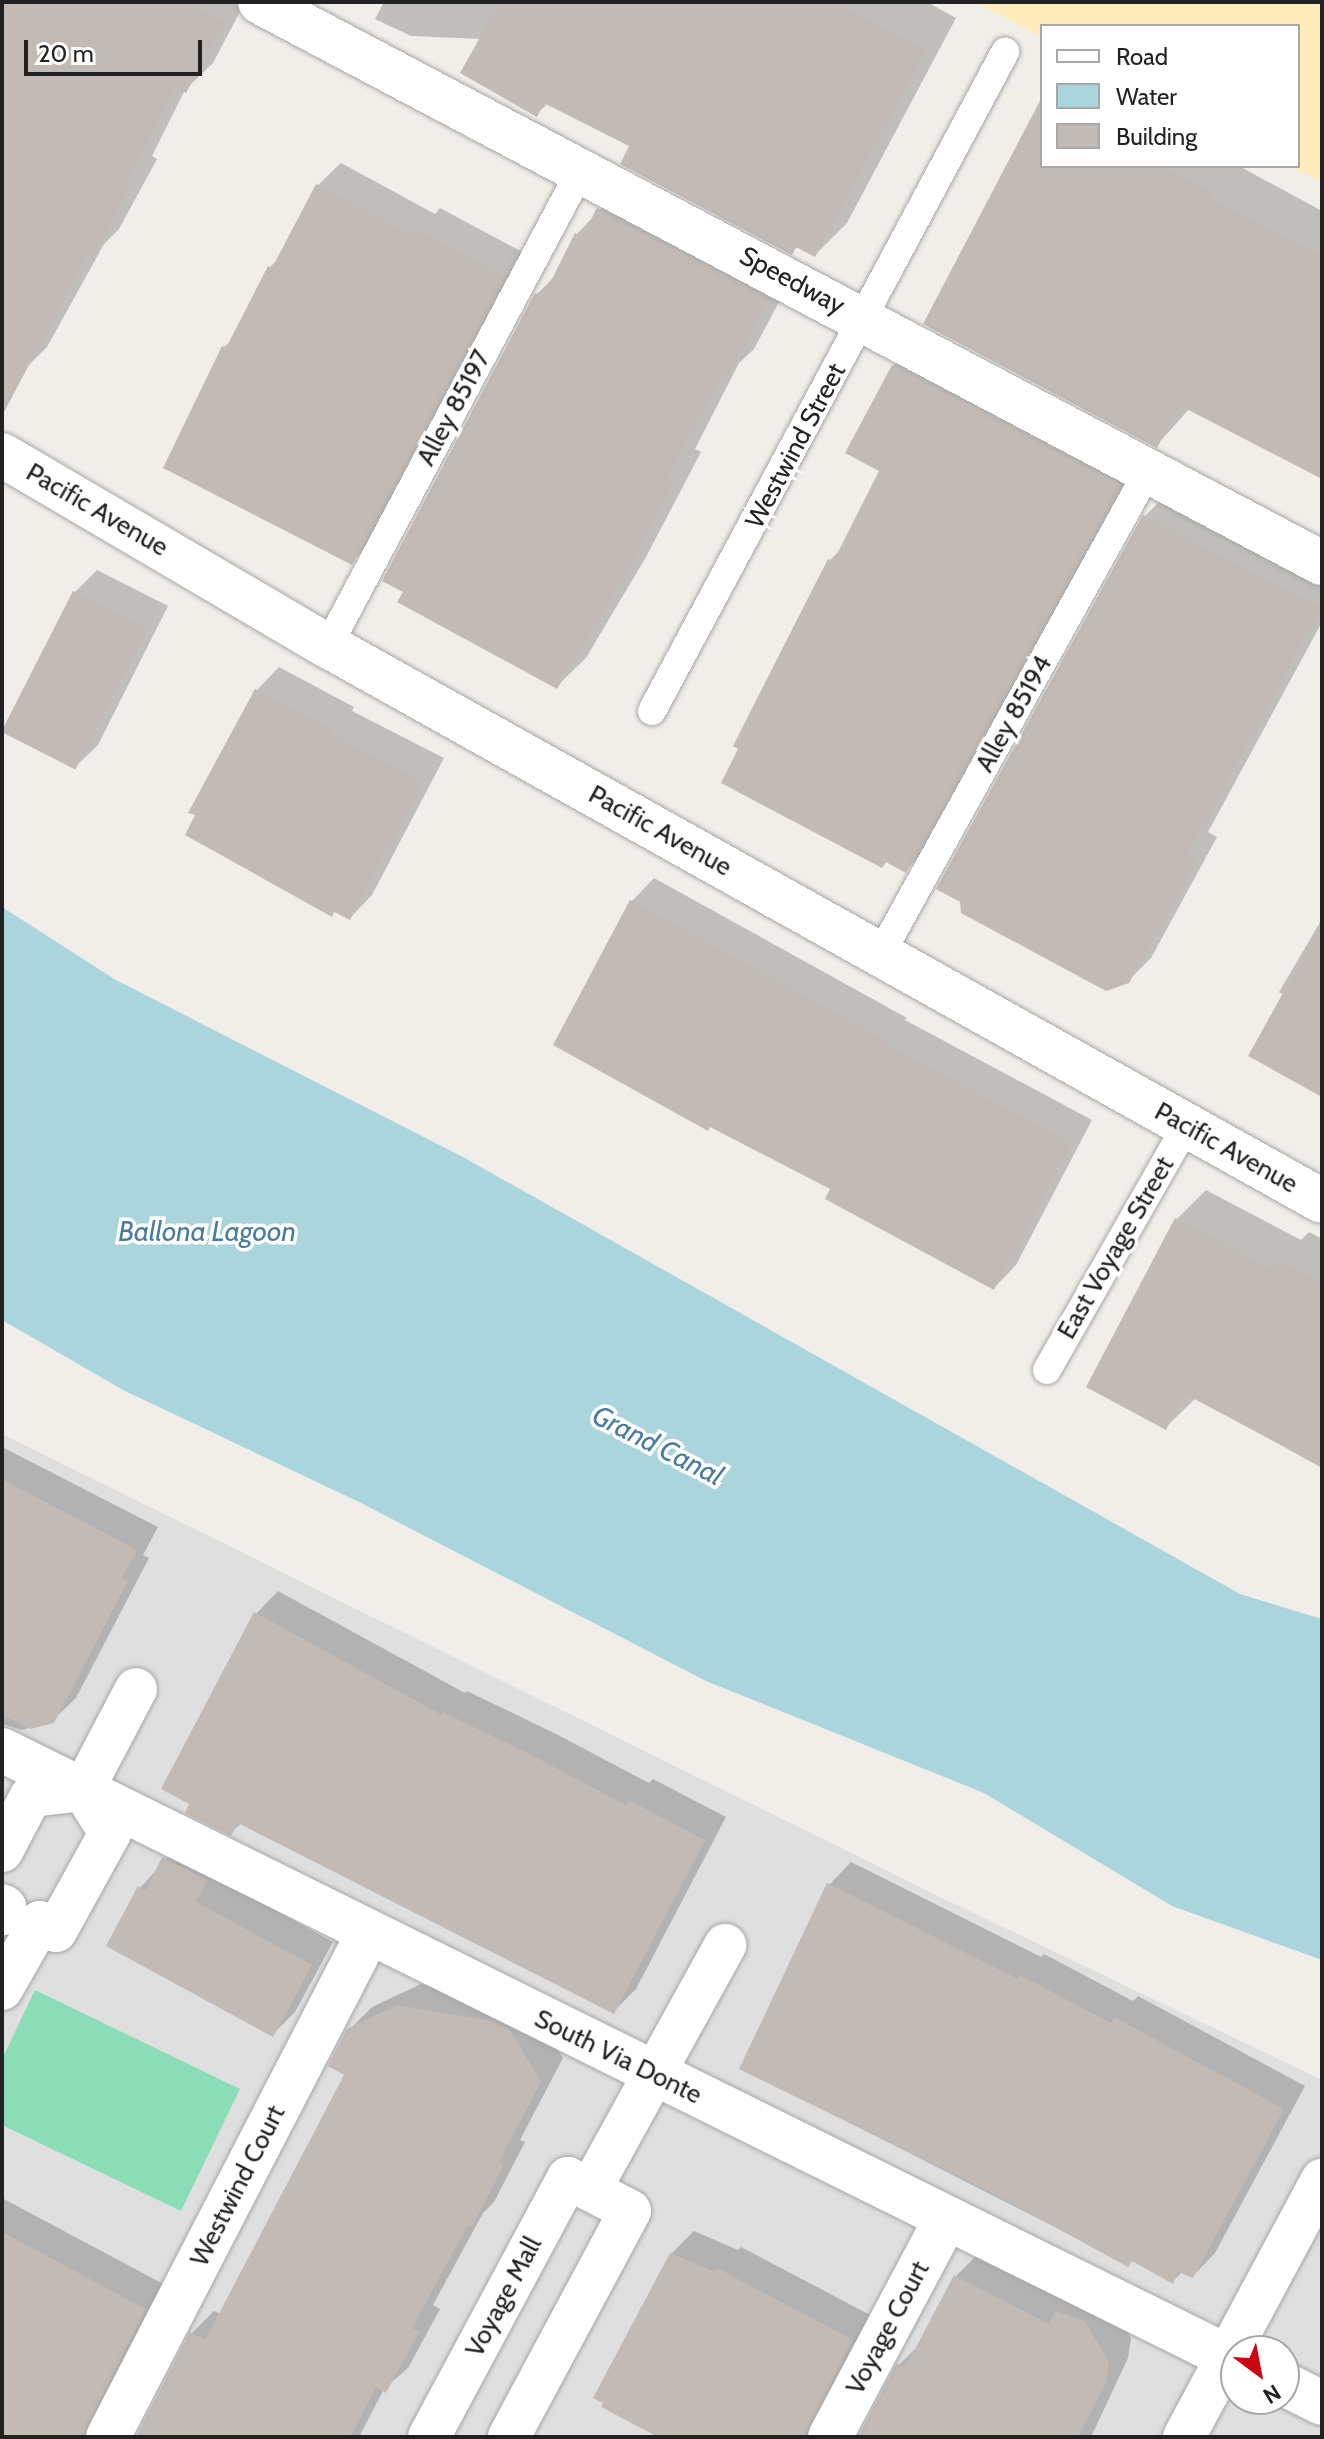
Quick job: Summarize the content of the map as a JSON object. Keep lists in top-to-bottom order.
{
  "streets": {
    "street": [
      "Speedway",
      "Pacific Avenue",
      "South Via Donte",
      "Westwind Court",
      "Voyage Mall",
      "Voyage Court"
    ],
    "lane": [
      "Alley 85197",
      "Westwind Street",
      "Alley 85194",
      "East Voyage Street"
    ]
  },
  "crossings": [
    ["Speedway", "Alley 85197"],
    ["Speedway", "Westwind Street"],
    ["Speedway", "Alley 85194"],
    ["Alley 85197", "Pacific Avenue"],
    ["Pacific Avenue", "Alley 85194"],
    ["Pacific Avenue", "East Voyage Street"],
    ["South Via Donte", "Westwind Court"],
    ["South Via Donte", "Voyage Court"]
  ],
  "water": ["Ballona Lagoon", "Grand Canal"],
  "legend": ["Road", "Water", "Building"],
  "scale_bar": "20 m",
  "north": "bottom right"
}
